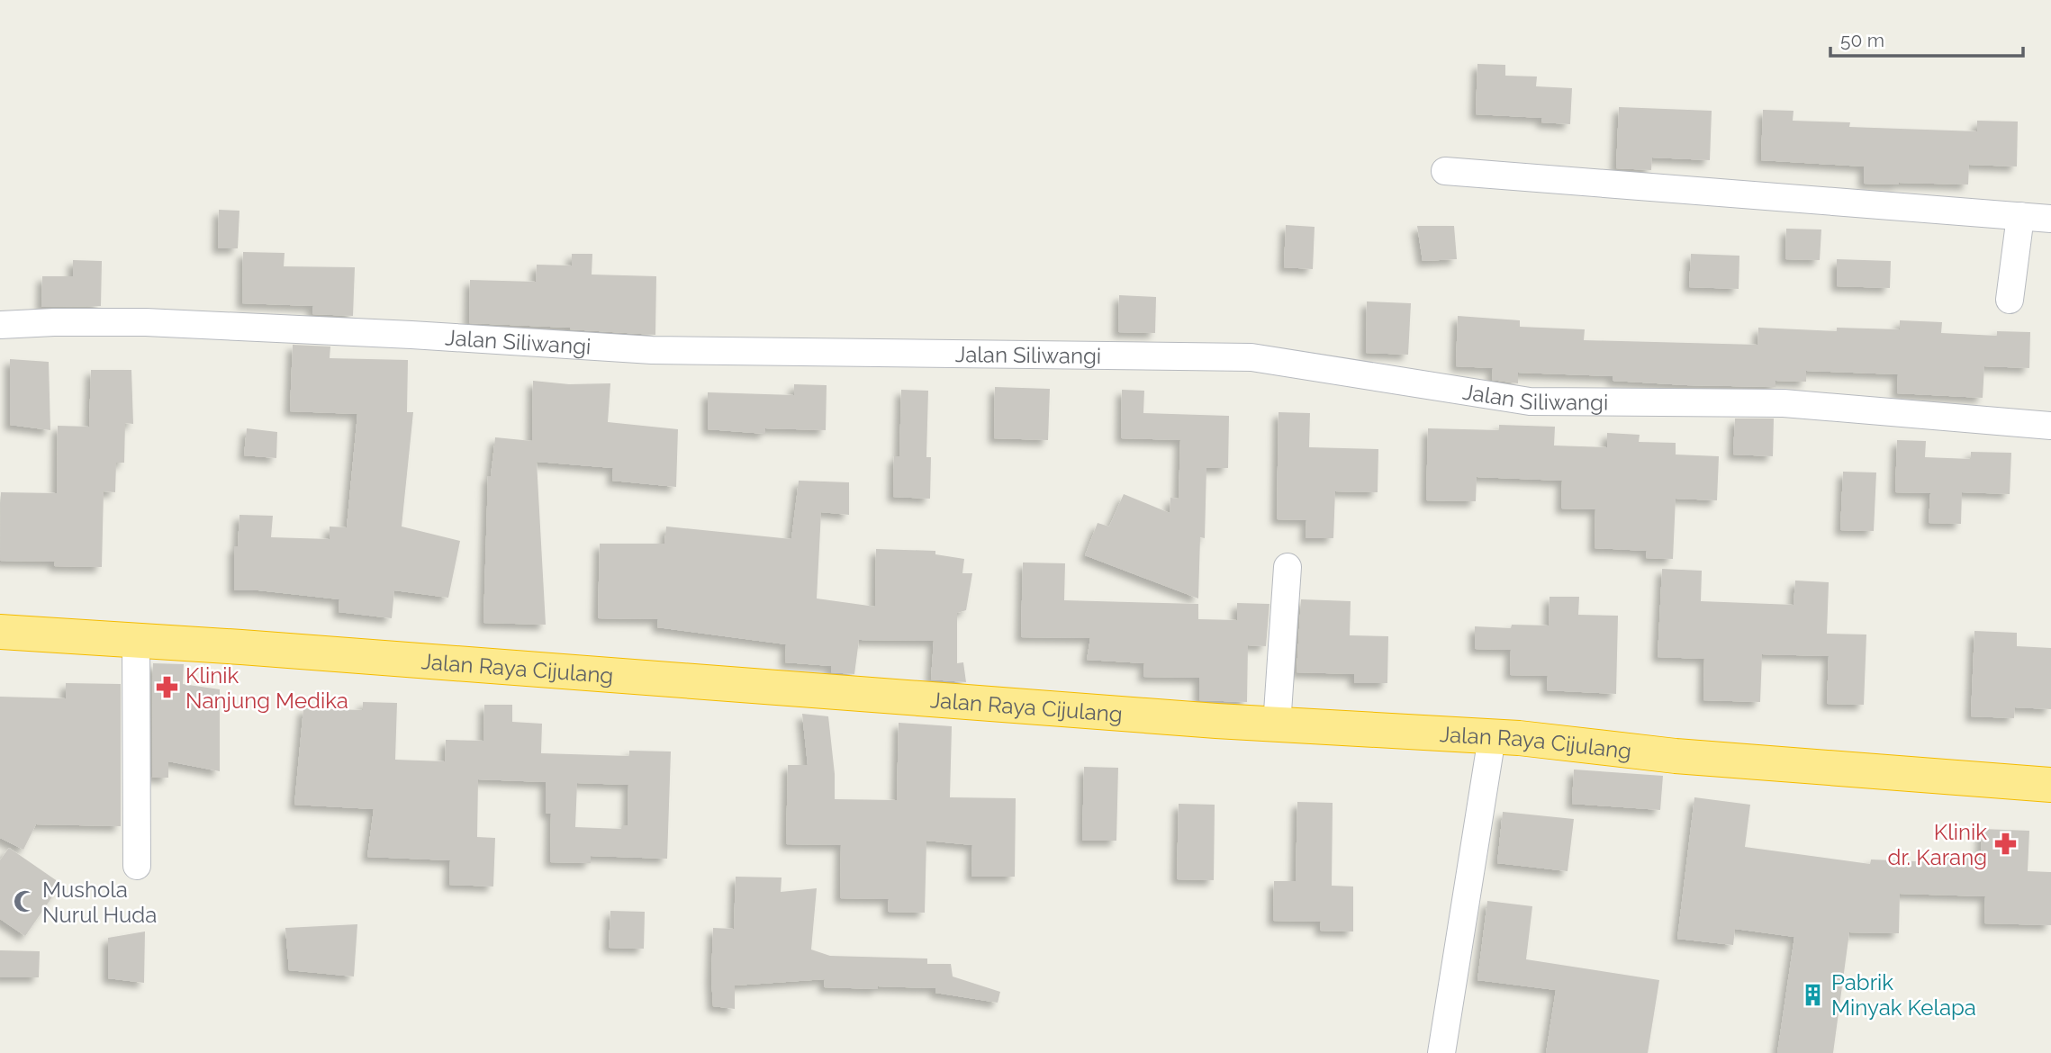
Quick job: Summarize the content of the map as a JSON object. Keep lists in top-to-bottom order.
{
  "streets": {
    "highway": ["Jalan Raya Cijulang"],
    "street": ["Jalan Siliwangi"]
  },
  "places": {
    "pharmacy": ["Klinik Nanjung Medika", "Klinik dr. Karang"],
    "mosque": ["Mushola Nurul Huda"],
    "building": ["Pabrik Minyak Kelapa"]
  },
  "scale_bar": "50 m"
}
